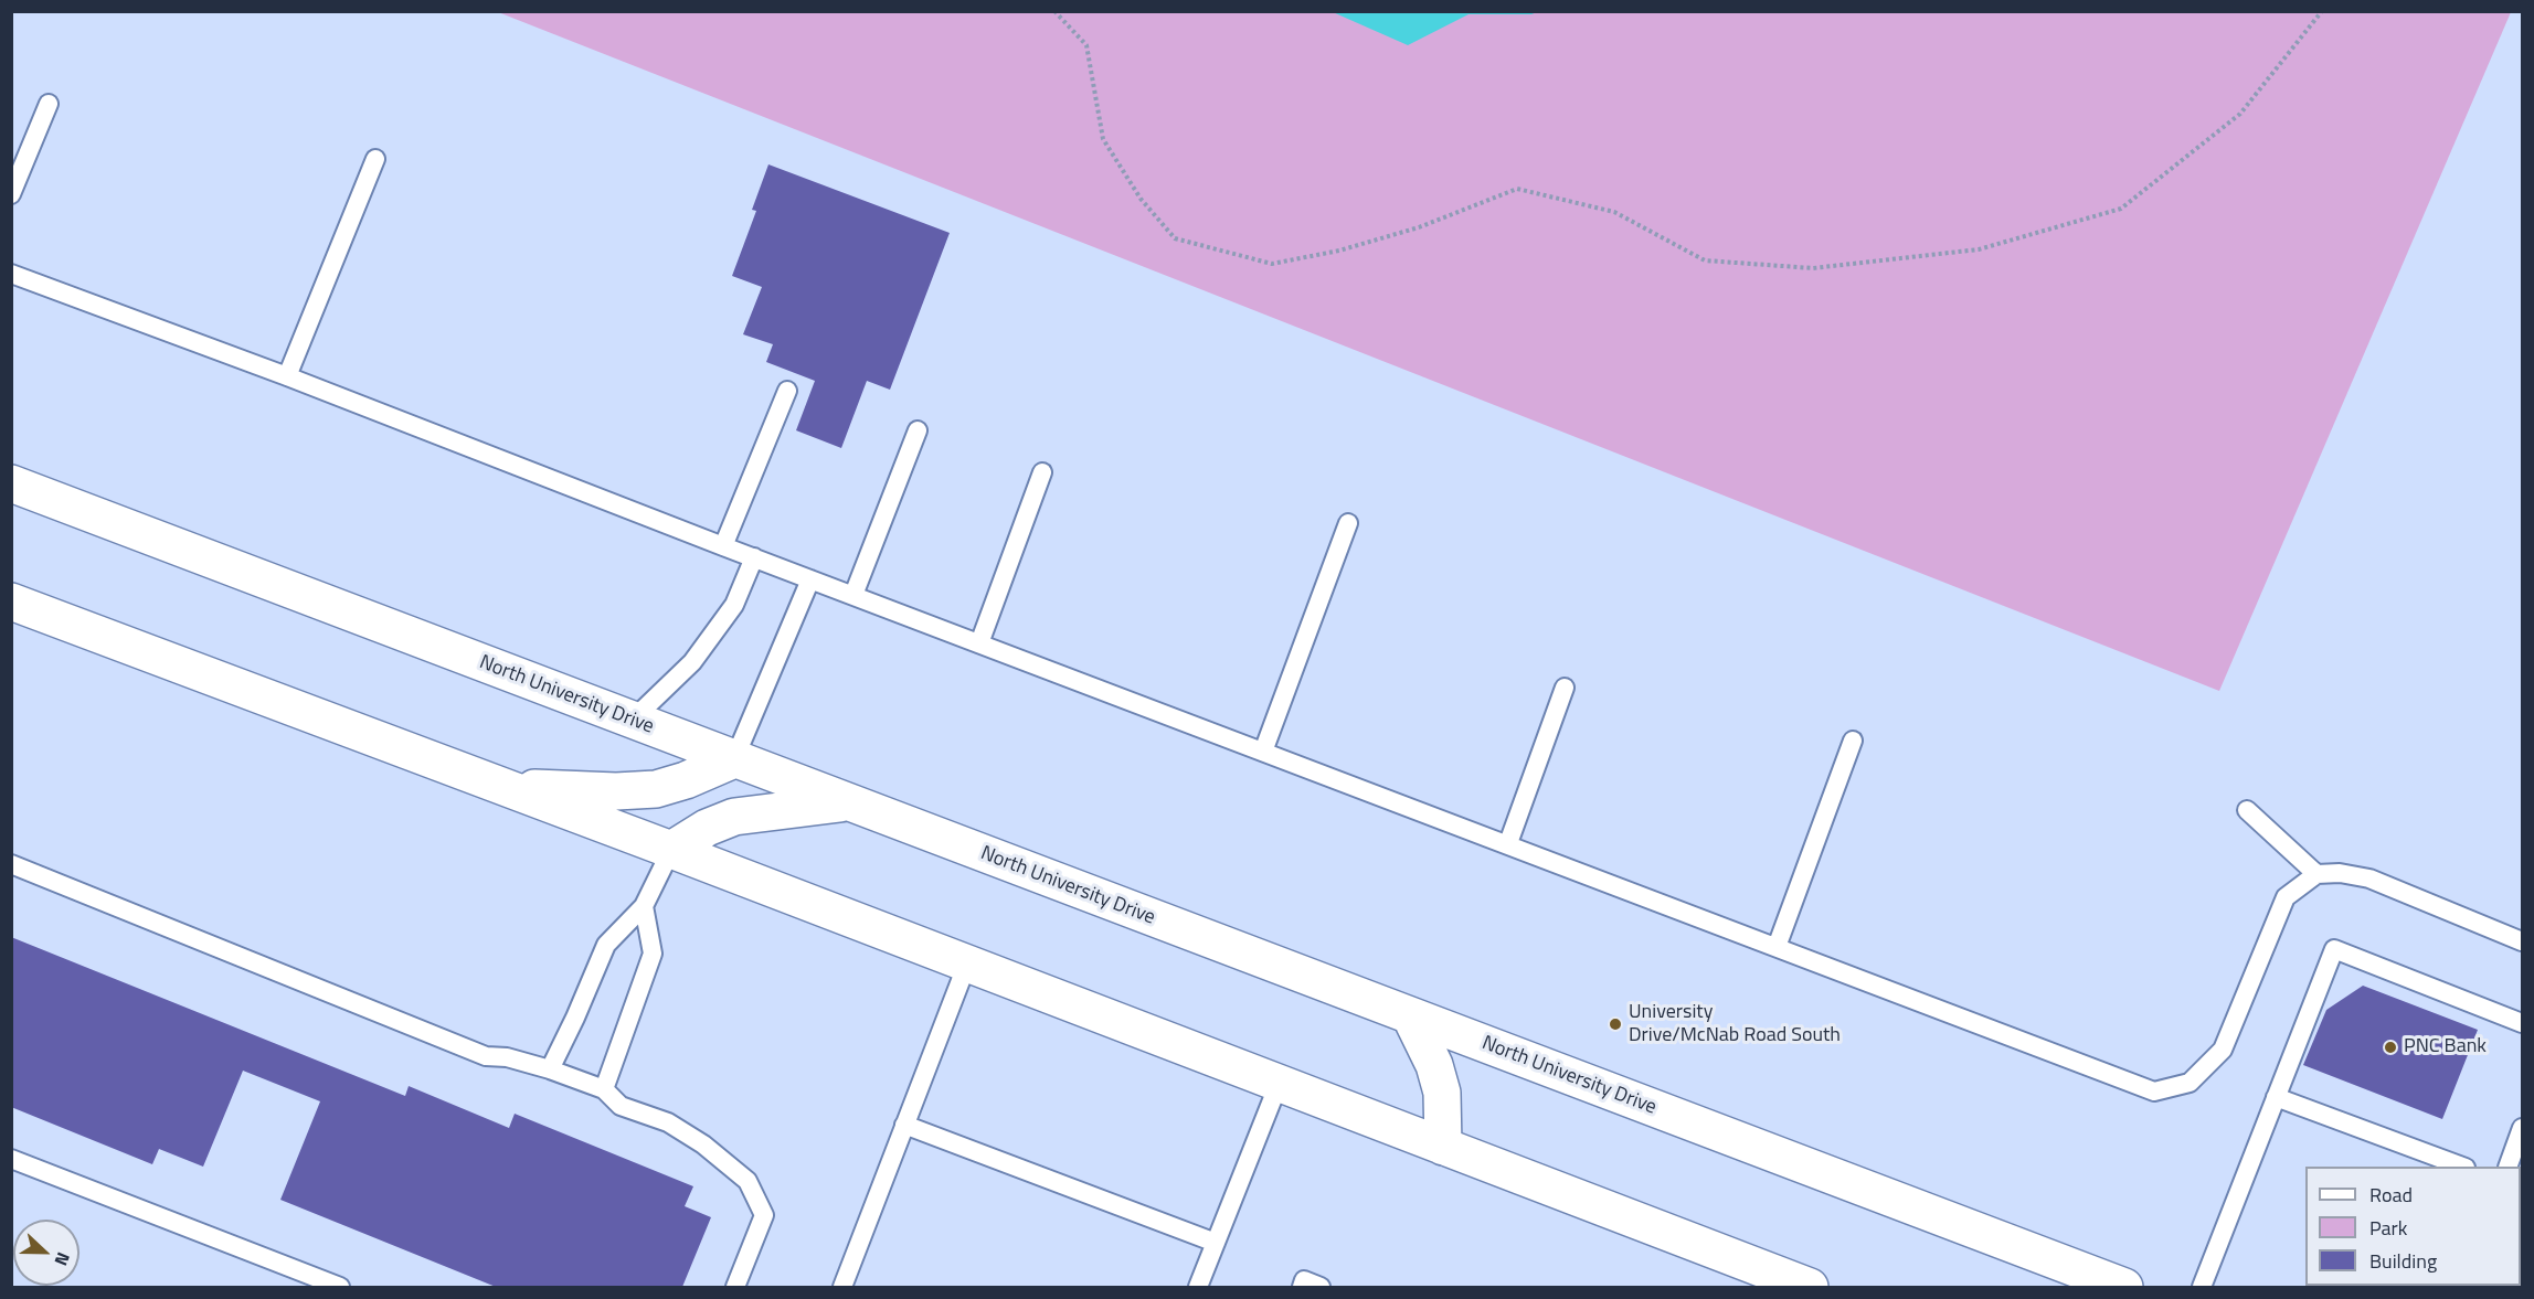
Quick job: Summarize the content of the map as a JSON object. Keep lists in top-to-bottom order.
{
  "streets": {
    "main road": ["North University Drive"]
  },
  "places": ["University Drive/McNab Road South", "PNC Bank"],
  "legend": ["Road", "Park", "Building"],
  "north": "right"
}
